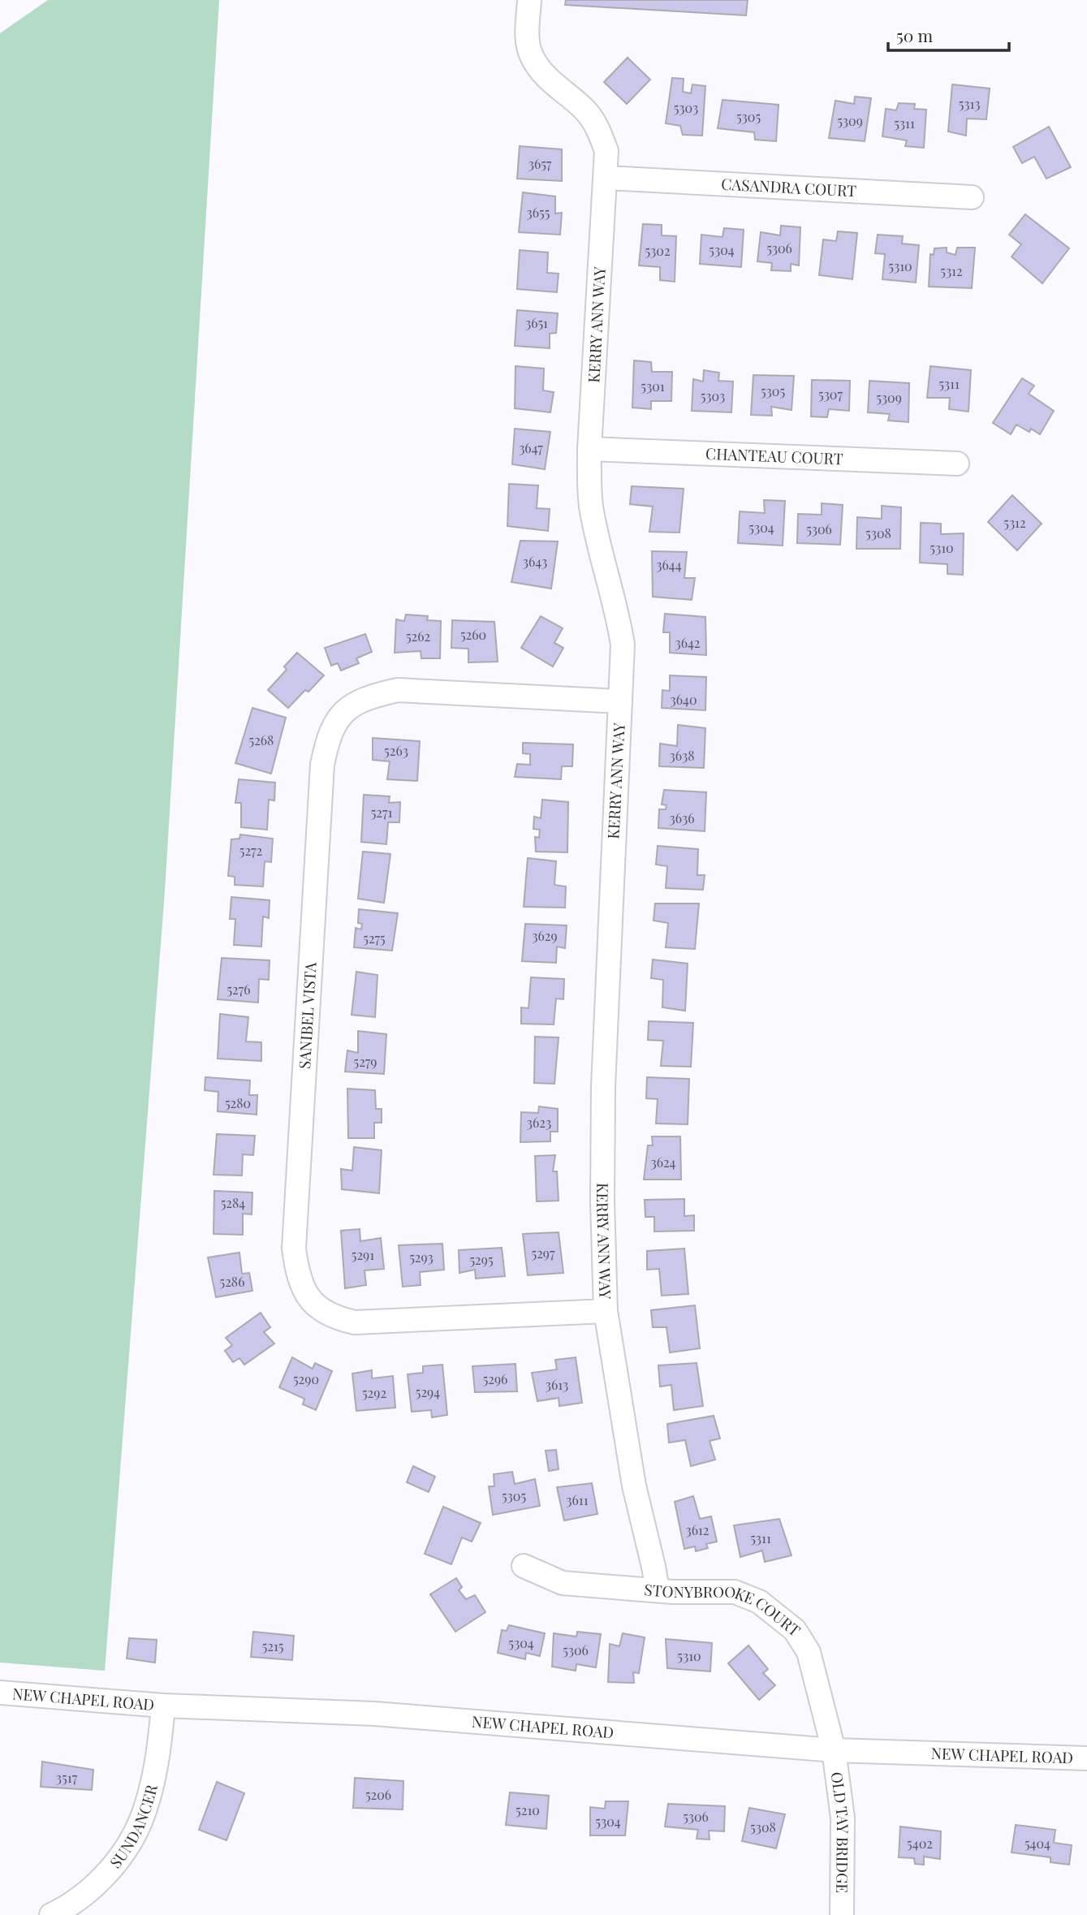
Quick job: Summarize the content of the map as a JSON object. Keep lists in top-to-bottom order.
{
  "streets": {
    "street": [
      "CASANDRA COURT",
      "KERRY ANN WAY",
      "CHANTEAU COURT",
      "SANIBEL VISTA",
      "STONYBROOKE COURT",
      "NEW CHAPEL ROAD",
      "SUNDANCER",
      "OLD TAY BRIDGE"
    ]
  },
  "crossings": [
    ["CASANDRA COURT", "KERRY ANN WAY"],
    ["KERRY ANN WAY", "CHANTEAU COURT"],
    ["KERRY ANN WAY", "SANIBEL VISTA"],
    ["KERRY ANN WAY", "STONYBROOKE COURT"],
    ["STONYBROOKE COURT", "NEW CHAPEL ROAD"],
    ["STONYBROOKE COURT", "OLD TAY BRIDGE"],
    ["NEW CHAPEL ROAD", "SUNDANCER"],
    ["NEW CHAPEL ROAD", "OLD TAY BRIDGE"]
  ],
  "house_numbers": [
    "5313",
    "5303",
    "5305",
    "5309",
    "5311",
    "3657",
    "3655",
    "5306",
    "5304",
    "5302",
    "5310",
    "5312",
    "3651",
    "5311",
    "5301",
    "5305",
    "5307",
    "5303",
    "5309",
    "3647",
    "5312",
    "5304",
    "5306",
    "5308",
    "5310",
    "3643",
    "3644",
    "5260",
    "5262",
    "3642",
    "3640",
    "5268",
    "5263",
    "3638",
    "5271",
    "3636",
    "5272",
    "3629",
    "5275",
    "5276",
    "5279",
    "5280",
    "3623",
    "3624",
    "5284",
    "5297",
    "5291",
    "5293",
    "5295",
    "5286",
    "5290",
    "5296",
    "3613",
    "5294",
    "5292",
    "5305",
    "3611",
    "3612",
    "5311",
    "5304",
    "5215",
    "5306",
    "5310",
    "3517",
    "5206",
    "5210",
    "5306",
    "5304",
    "5308",
    "5402",
    "5404"
  ],
  "scale_bar": "50 m"
}
